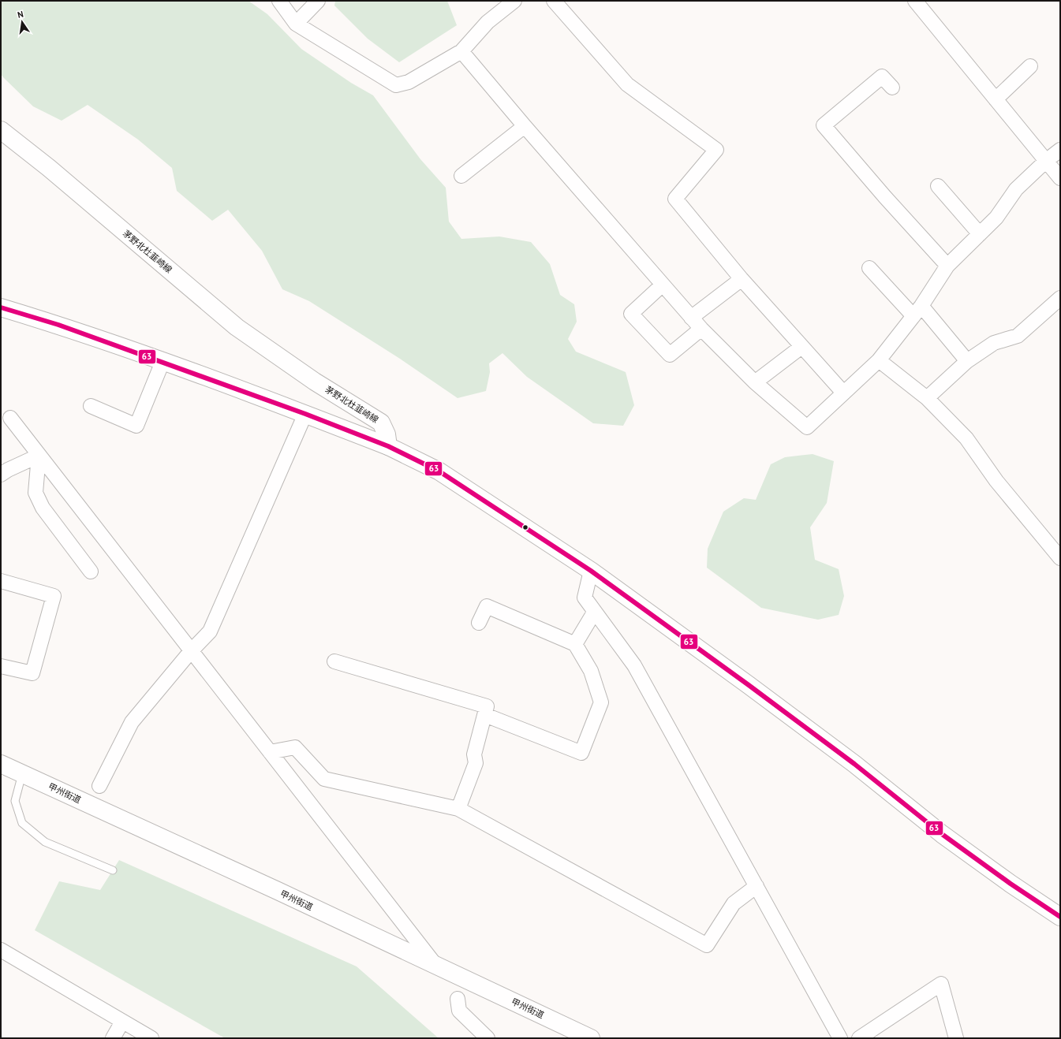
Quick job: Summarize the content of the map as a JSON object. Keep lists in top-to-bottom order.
{
  "streets": {
    "main road": ["茅野北杜韮崎線", "甲州街道"]
  },
  "lines": ["transit line 63"],
  "north": "top"
}
